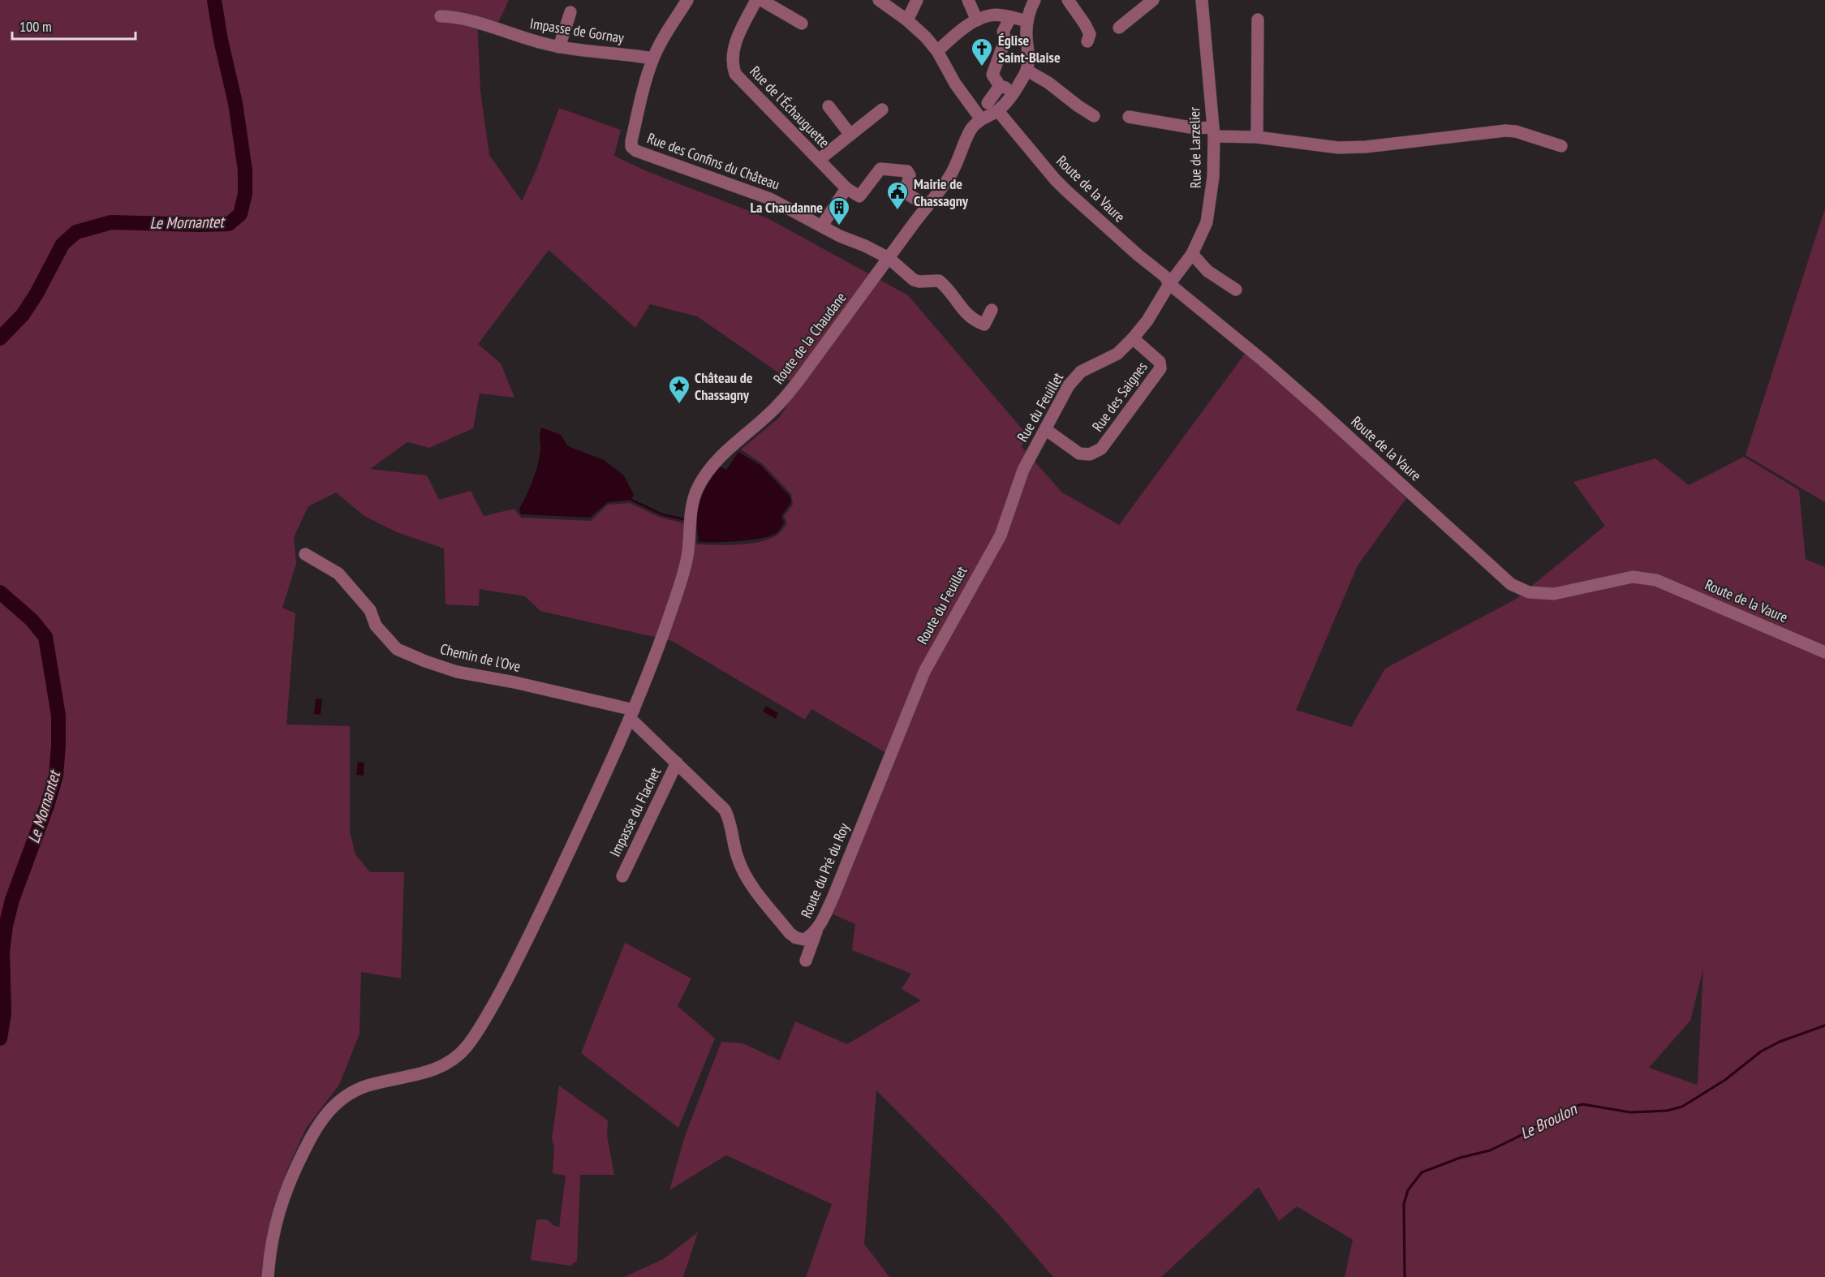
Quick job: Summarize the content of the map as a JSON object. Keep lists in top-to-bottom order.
{
  "streets": {
    "street": [
      "Impasse de Gornay",
      "Rue de l'Échauguette",
      "Rue de Larzelier",
      "Rue des Confins du Château",
      "Route de la Vaure",
      "Route de la Chaudane",
      "Rue des Saignes",
      "Rue du Feuillet",
      "Route du Feuillet",
      "Chemin de l'Ove",
      "Impasse du Flachet",
      "Route du Pré du Roy"
    ]
  },
  "crossings": [
    ["Impasse de Gornay", "Rue des Confins du Château"],
    ["Rue de Larzelier", "Route de la Vaure"],
    ["Rue de Larzelier", "Rue du Feuillet"],
    ["Rue des Confins du Château", "Route de la Chaudane"],
    ["Route de la Vaure", "Route de la Chaudane"],
    ["Route de la Vaure", "Rue du Feuillet"],
    ["Route de la Chaudane", "Chemin de l'Ove"],
    ["Route de la Chaudane", "Route du Pré du Roy"],
    ["Rue des Saignes", "Rue du Feuillet"],
    ["Rue du Feuillet", "Route du Feuillet"],
    ["Route du Feuillet", "Route du Pré du Roy"],
    ["Chemin de l'Ove", "Route du Pré du Roy"],
    ["Impasse du Flachet", "Route du Pré du Roy"]
  ],
  "water": ["Le Mornantet", "Le Broulon"],
  "places": {
    "church": ["Église Saint-Blaise"],
    "public building": ["Mairie de Chassagny"],
    "building": ["La Chaudanne"],
    "place": ["Château de Chassagny"]
  },
  "scale_bar": "100 m"
}
